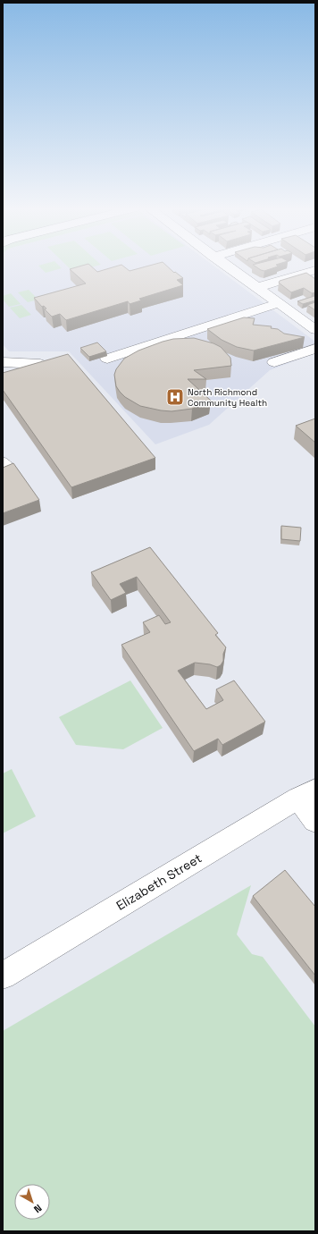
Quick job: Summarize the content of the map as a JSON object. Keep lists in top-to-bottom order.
{
  "streets": {
    "street": ["Elizabeth Street"]
  },
  "places": {
    "hospital": ["North Richmond Community Health"]
  },
  "north": "bottom right"
}
